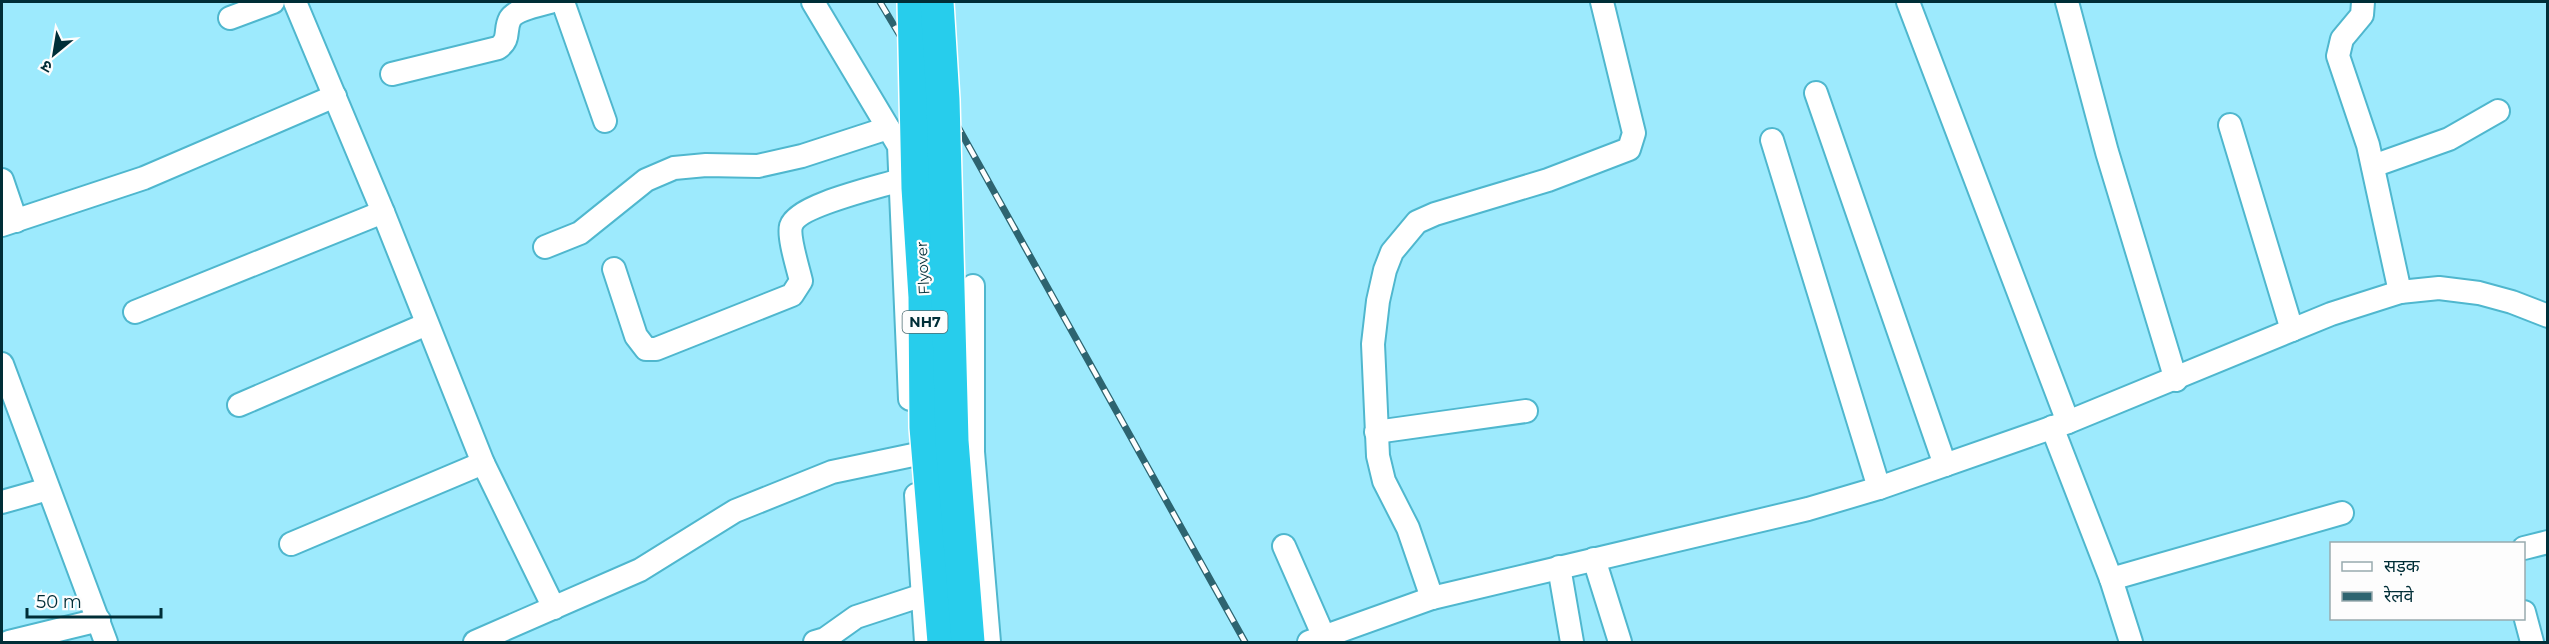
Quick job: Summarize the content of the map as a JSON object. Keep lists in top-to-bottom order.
{
  "streets": {
    "highway": ["Flyover", "NH7"]
  },
  "legend": ["सड़क", "रेलवे"],
  "scale_bar": "50 m",
  "north": "bottom left"
}
